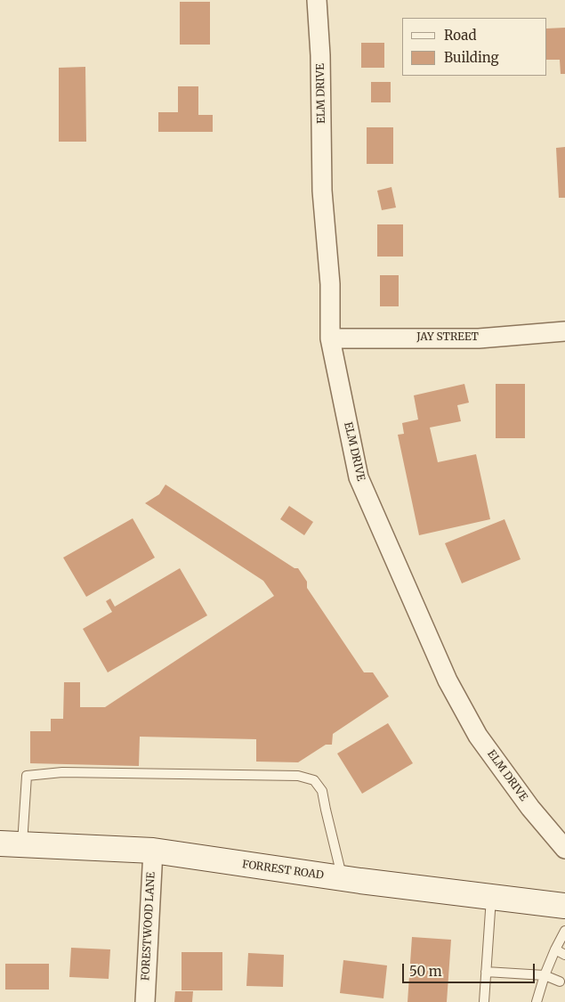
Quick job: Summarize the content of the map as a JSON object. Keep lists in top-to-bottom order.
{
  "streets": {
    "main road": ["FORREST ROAD"],
    "street": ["ELM DRIVE", "JAY STREET", "FORESTWOOD LANE"]
  },
  "crossings": [
    ["ELM DRIVE", "JAY STREET"],
    ["FORREST ROAD", "FORESTWOOD LANE"]
  ],
  "legend": ["Road", "Building"],
  "scale_bar": "50 m"
}
